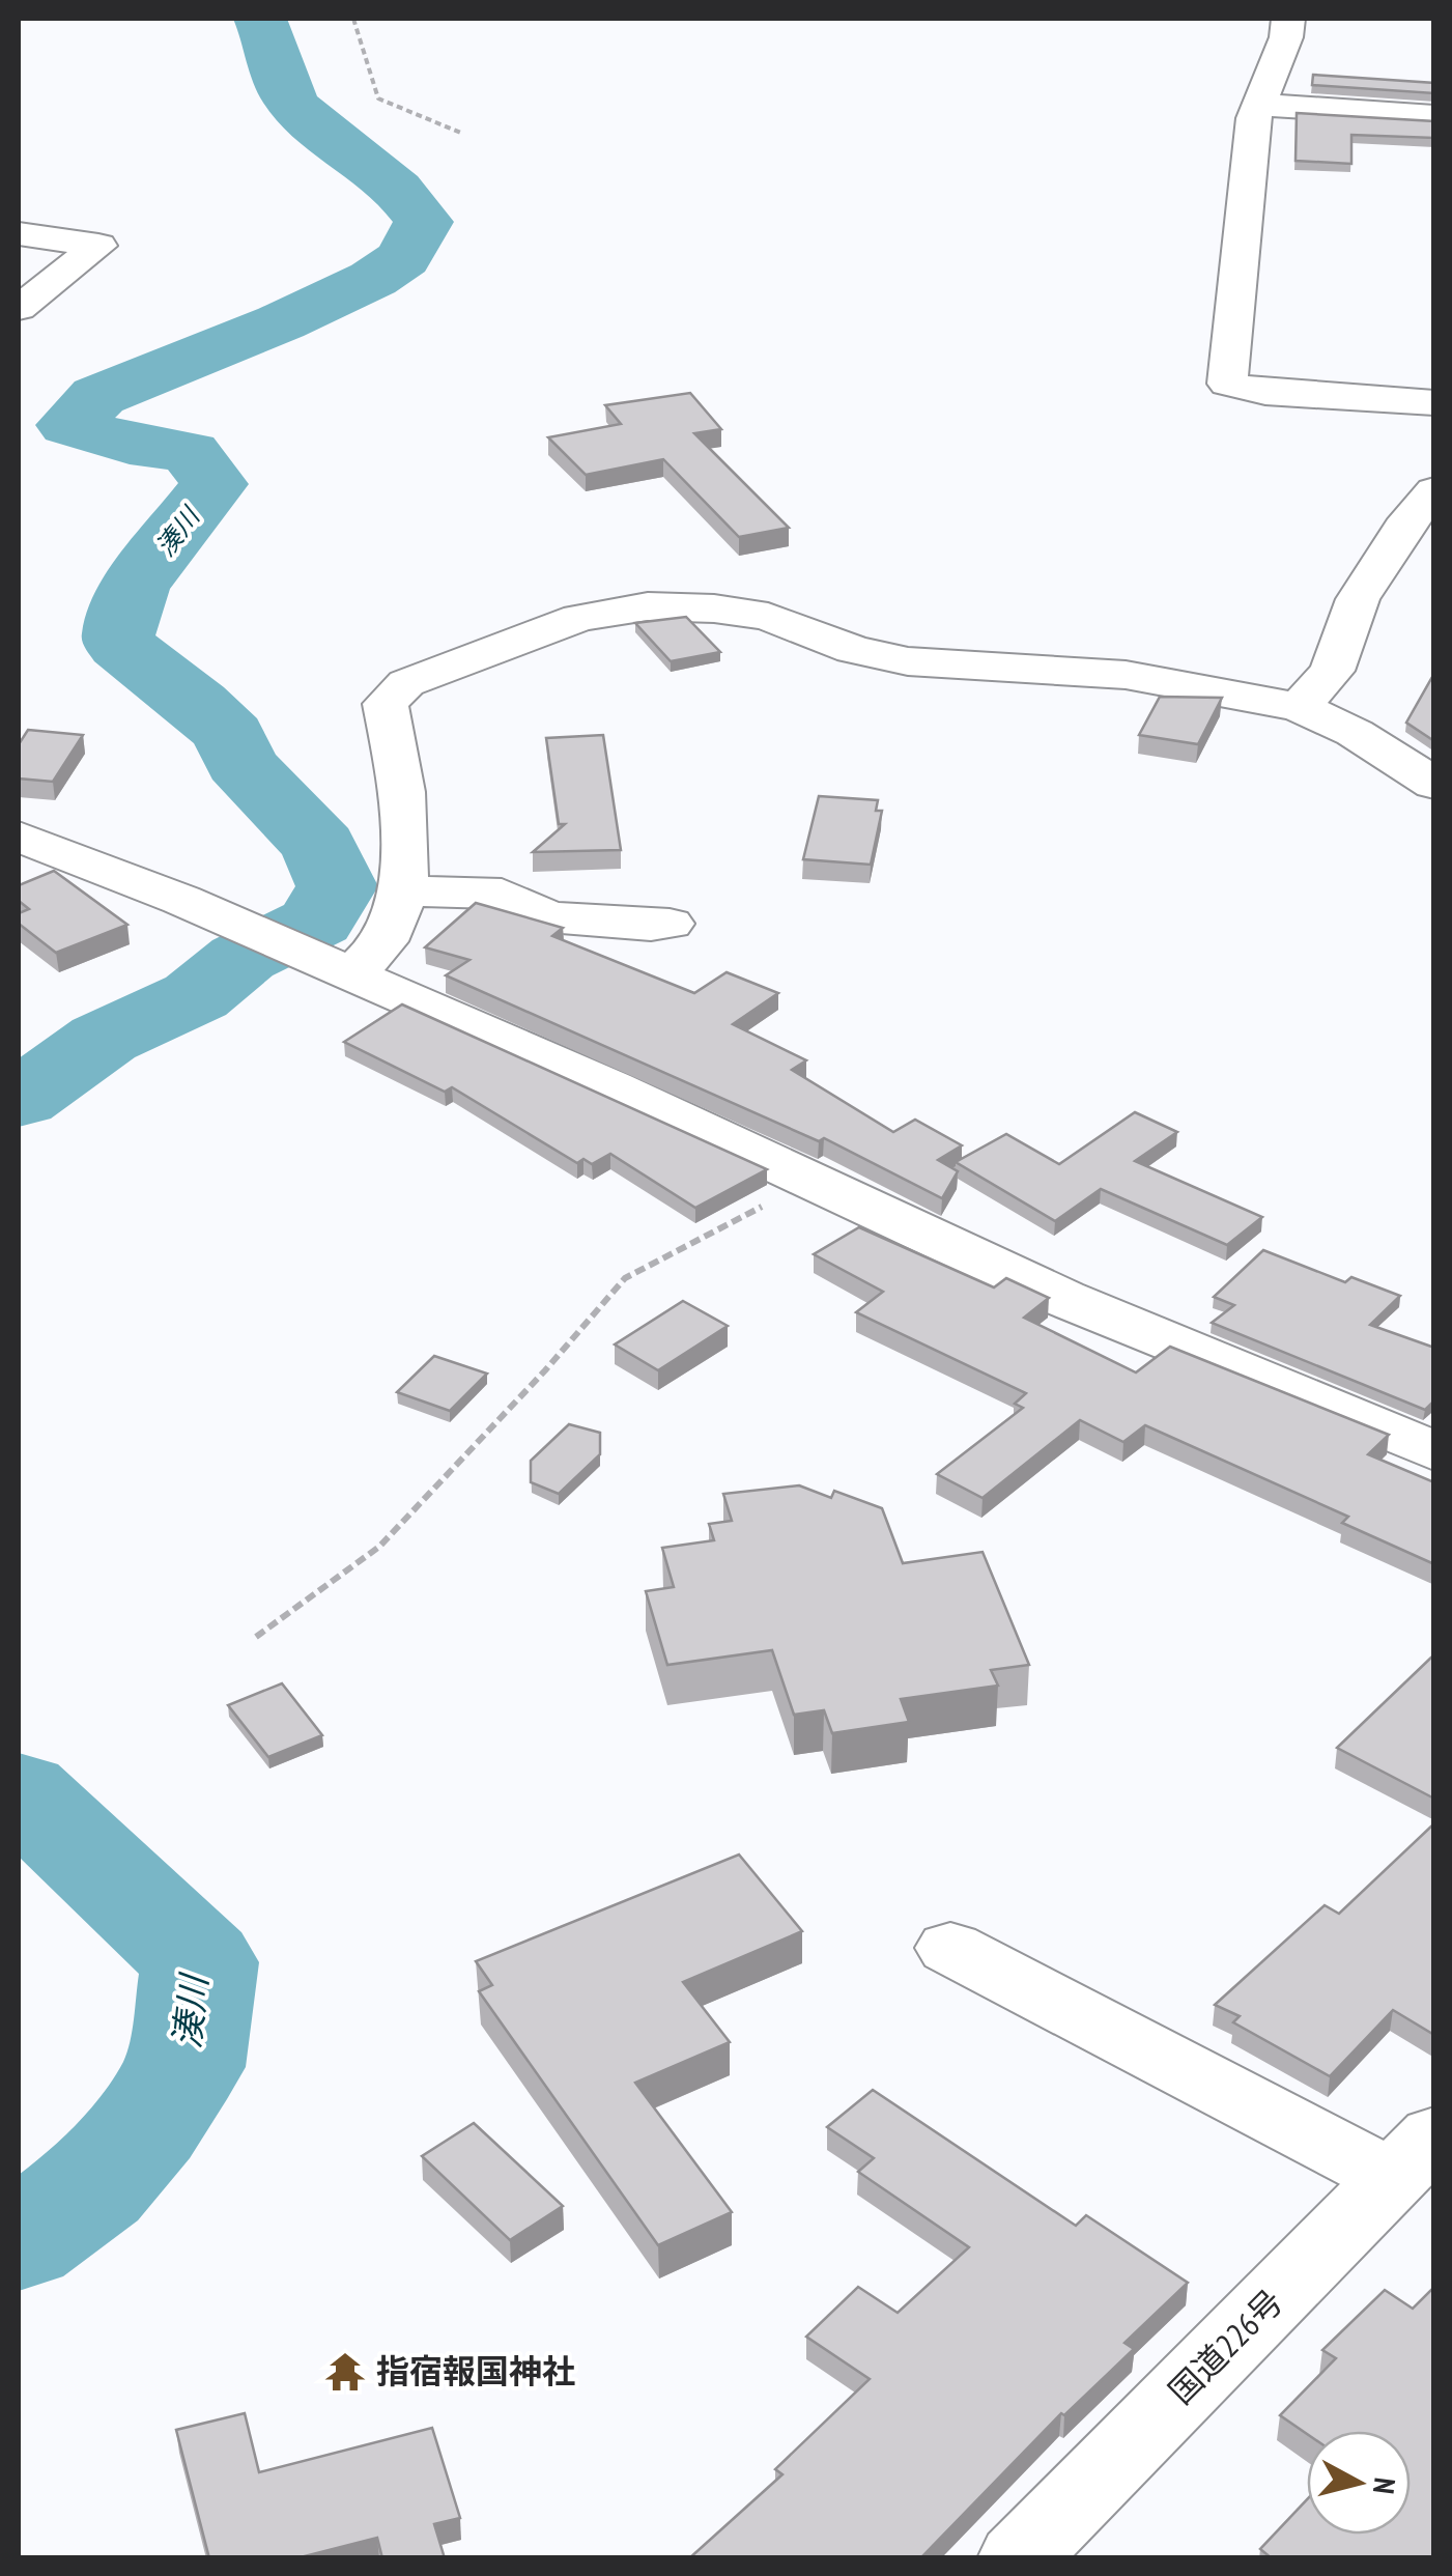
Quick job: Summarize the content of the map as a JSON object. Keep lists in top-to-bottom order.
{
  "streets": {
    "main road": ["国道226号"]
  },
  "water": ["湊川"],
  "places": {
    "temple": ["指宿報国神社"]
  },
  "north": "right"
}
